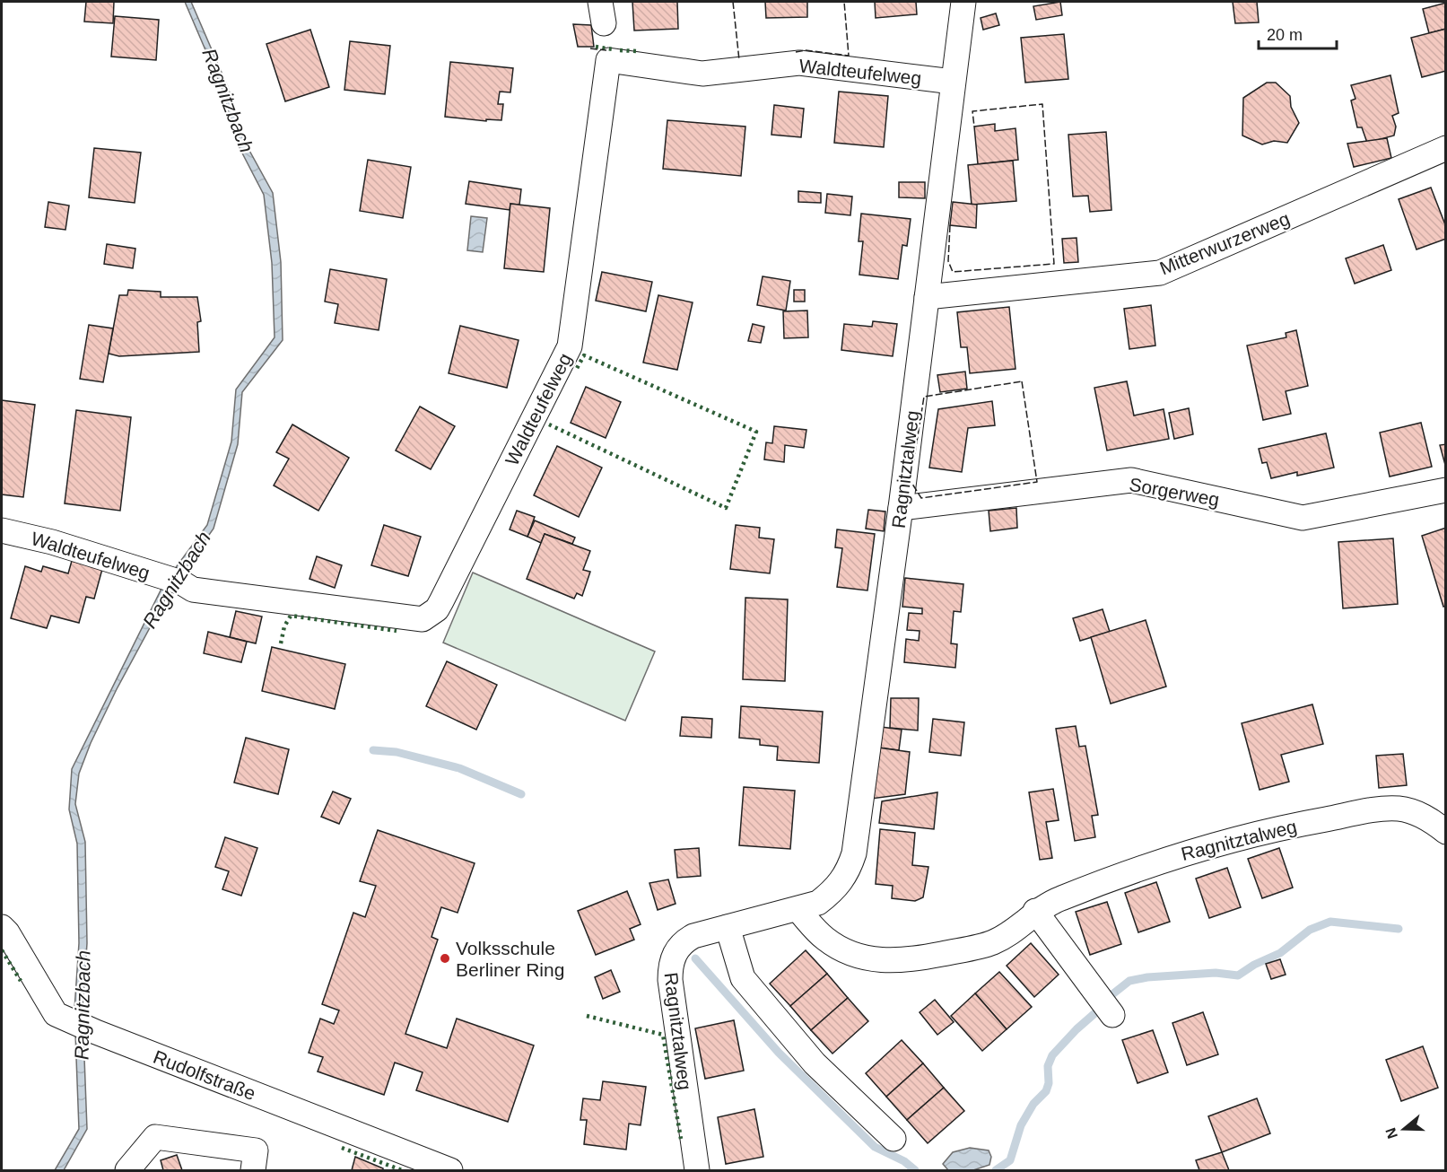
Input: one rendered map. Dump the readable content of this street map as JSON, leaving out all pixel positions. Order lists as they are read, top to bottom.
{
  "streets": {
    "street": [
      "Waldteufelweg",
      "Mitterwurzerweg",
      "Ragnitztalweg",
      "Sorgerweg",
      "Rudolfstraße"
    ]
  },
  "crossings": [
    ["Waldteufelweg", "Ragnitztalweg"],
    ["Mitterwurzerweg", "Ragnitztalweg"],
    ["Ragnitztalweg", "Sorgerweg"]
  ],
  "water": ["Ragnitzbach"],
  "places": ["Volksschule Berliner Ring"],
  "scale_bar": "20 m",
  "north": "left"
}
